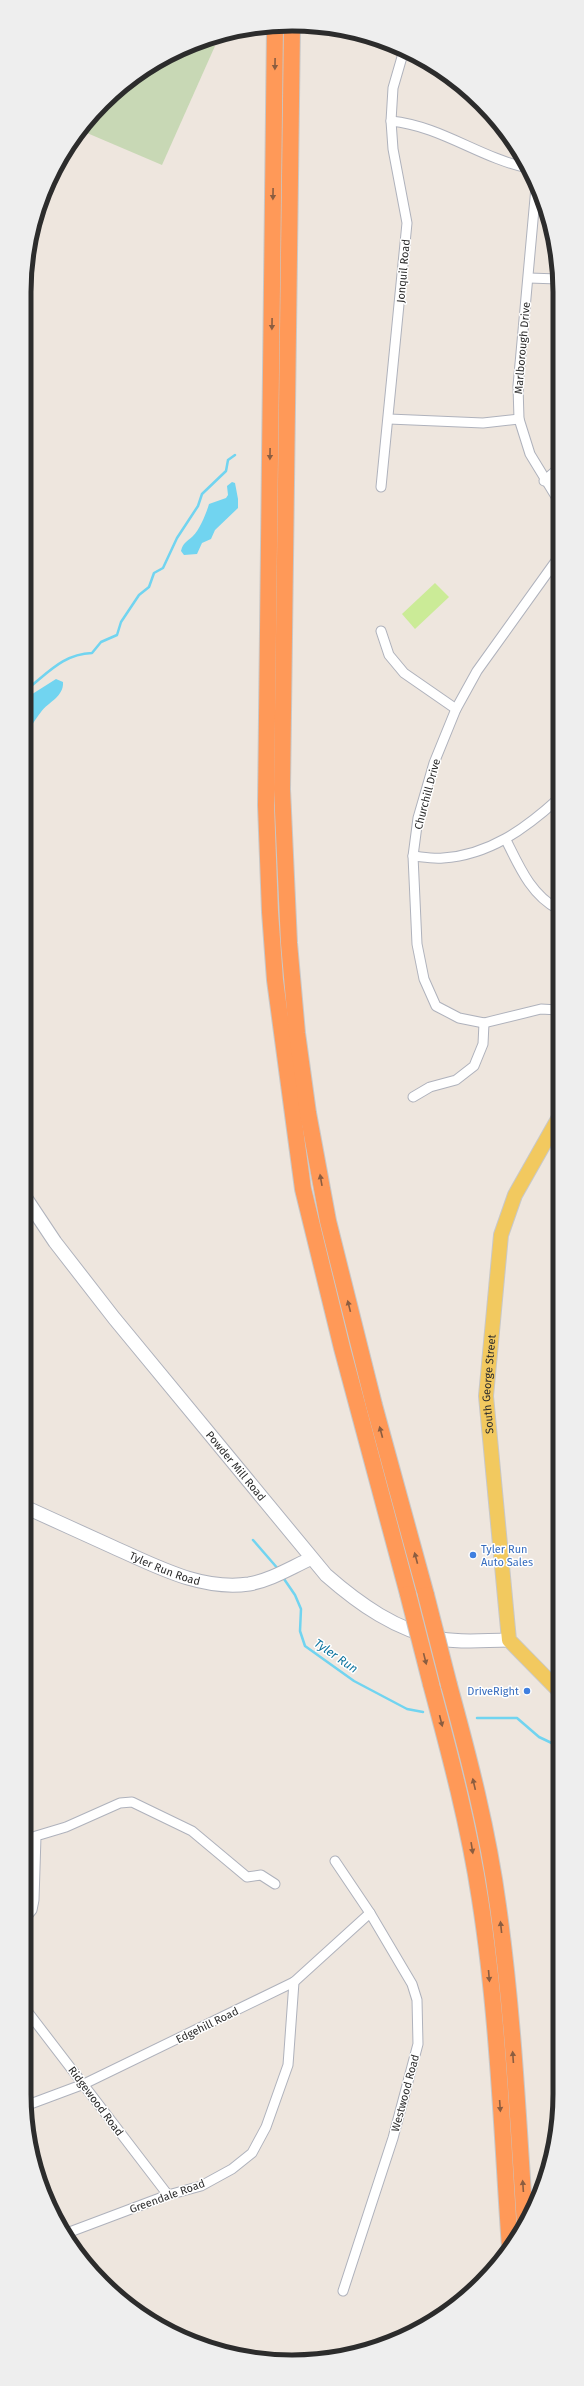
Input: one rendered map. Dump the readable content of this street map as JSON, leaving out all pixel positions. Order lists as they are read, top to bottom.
{
  "streets": {
    "main road": ["South George Street"],
    "street": [
      "Jonquil Road",
      "Marlborough Drive",
      "Churchill Drive",
      "Powder Mill Road",
      "Tyler Run Road",
      "Edgehill Road",
      "Westwood Road",
      "Ridgewood Road",
      "Greendale Road"
    ]
  },
  "crossings": [
    ["South George Street", "Powder Mill Road"],
    ["Powder Mill Road", "Tyler Run Road"],
    ["Edgehill Road", "Westwood Road"],
    ["Edgehill Road", "Ridgewood Road"],
    ["Edgehill Road", "Greendale Road"],
    ["Ridgewood Road", "Greendale Road"]
  ],
  "water": ["Tyler Run"],
  "places": ["Tyler Run Auto Sales", "DriveRight"]
}
